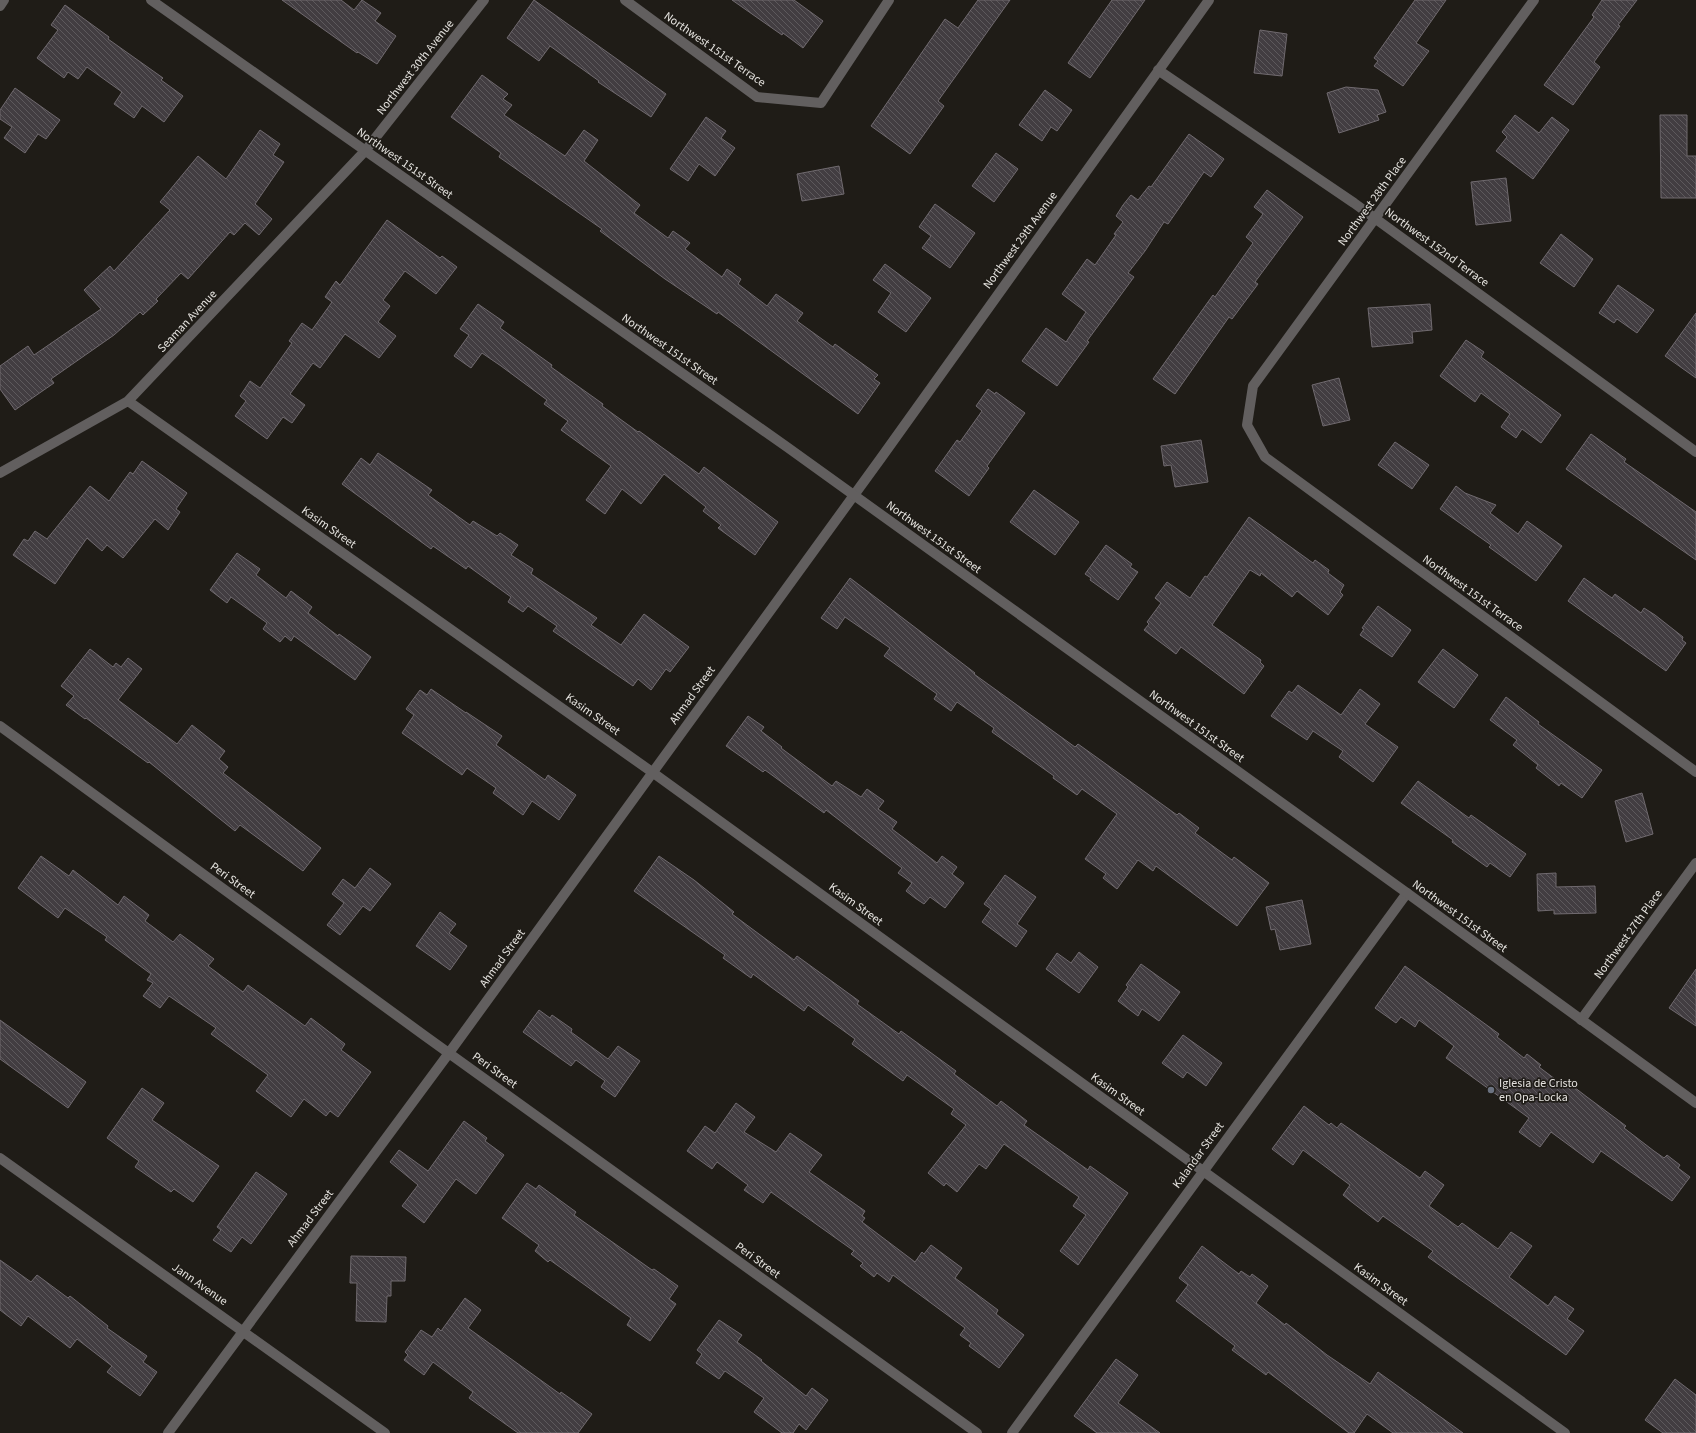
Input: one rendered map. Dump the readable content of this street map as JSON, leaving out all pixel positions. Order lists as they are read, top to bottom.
{
  "streets": {
    "street": [
      "Northwest 151st Terrace",
      "Northwest 30th Avenue",
      "Northwest 151st Street",
      "Northwest 28th Place",
      "Northwest 29th Avenue",
      "Northwest 152nd Terrace",
      "Seaman Avenue",
      "Kasim Street",
      "Ahmad Street",
      "Peri Street",
      "Northwest 27th Place",
      "Kalandar Street",
      "Jann Avenue"
    ]
  },
  "crossings": [
    ["Northwest 151st Terrace", "Northwest 28th Place"],
    ["Northwest 30th Avenue", "Northwest 151st Street"],
    ["Northwest 30th Avenue", "Seaman Avenue"],
    ["Northwest 151st Street", "Northwest 29th Avenue"],
    ["Northwest 151st Street", "Seaman Avenue"],
    ["Northwest 151st Street", "Ahmad Street"],
    ["Northwest 151st Street", "Northwest 27th Place"],
    ["Northwest 151st Street", "Kalandar Street"],
    ["Northwest 28th Place", "Northwest 152nd Terrace"],
    ["Northwest 29th Avenue", "Northwest 152nd Terrace"],
    ["Northwest 29th Avenue", "Ahmad Street"],
    ["Seaman Avenue", "Kasim Street"],
    ["Kasim Street", "Ahmad Street"],
    ["Kasim Street", "Kalandar Street"],
    ["Ahmad Street", "Peri Street"],
    ["Ahmad Street", "Jann Avenue"]
  ],
  "places": ["Iglesia de Cristo en Opa-Locka"]
}
